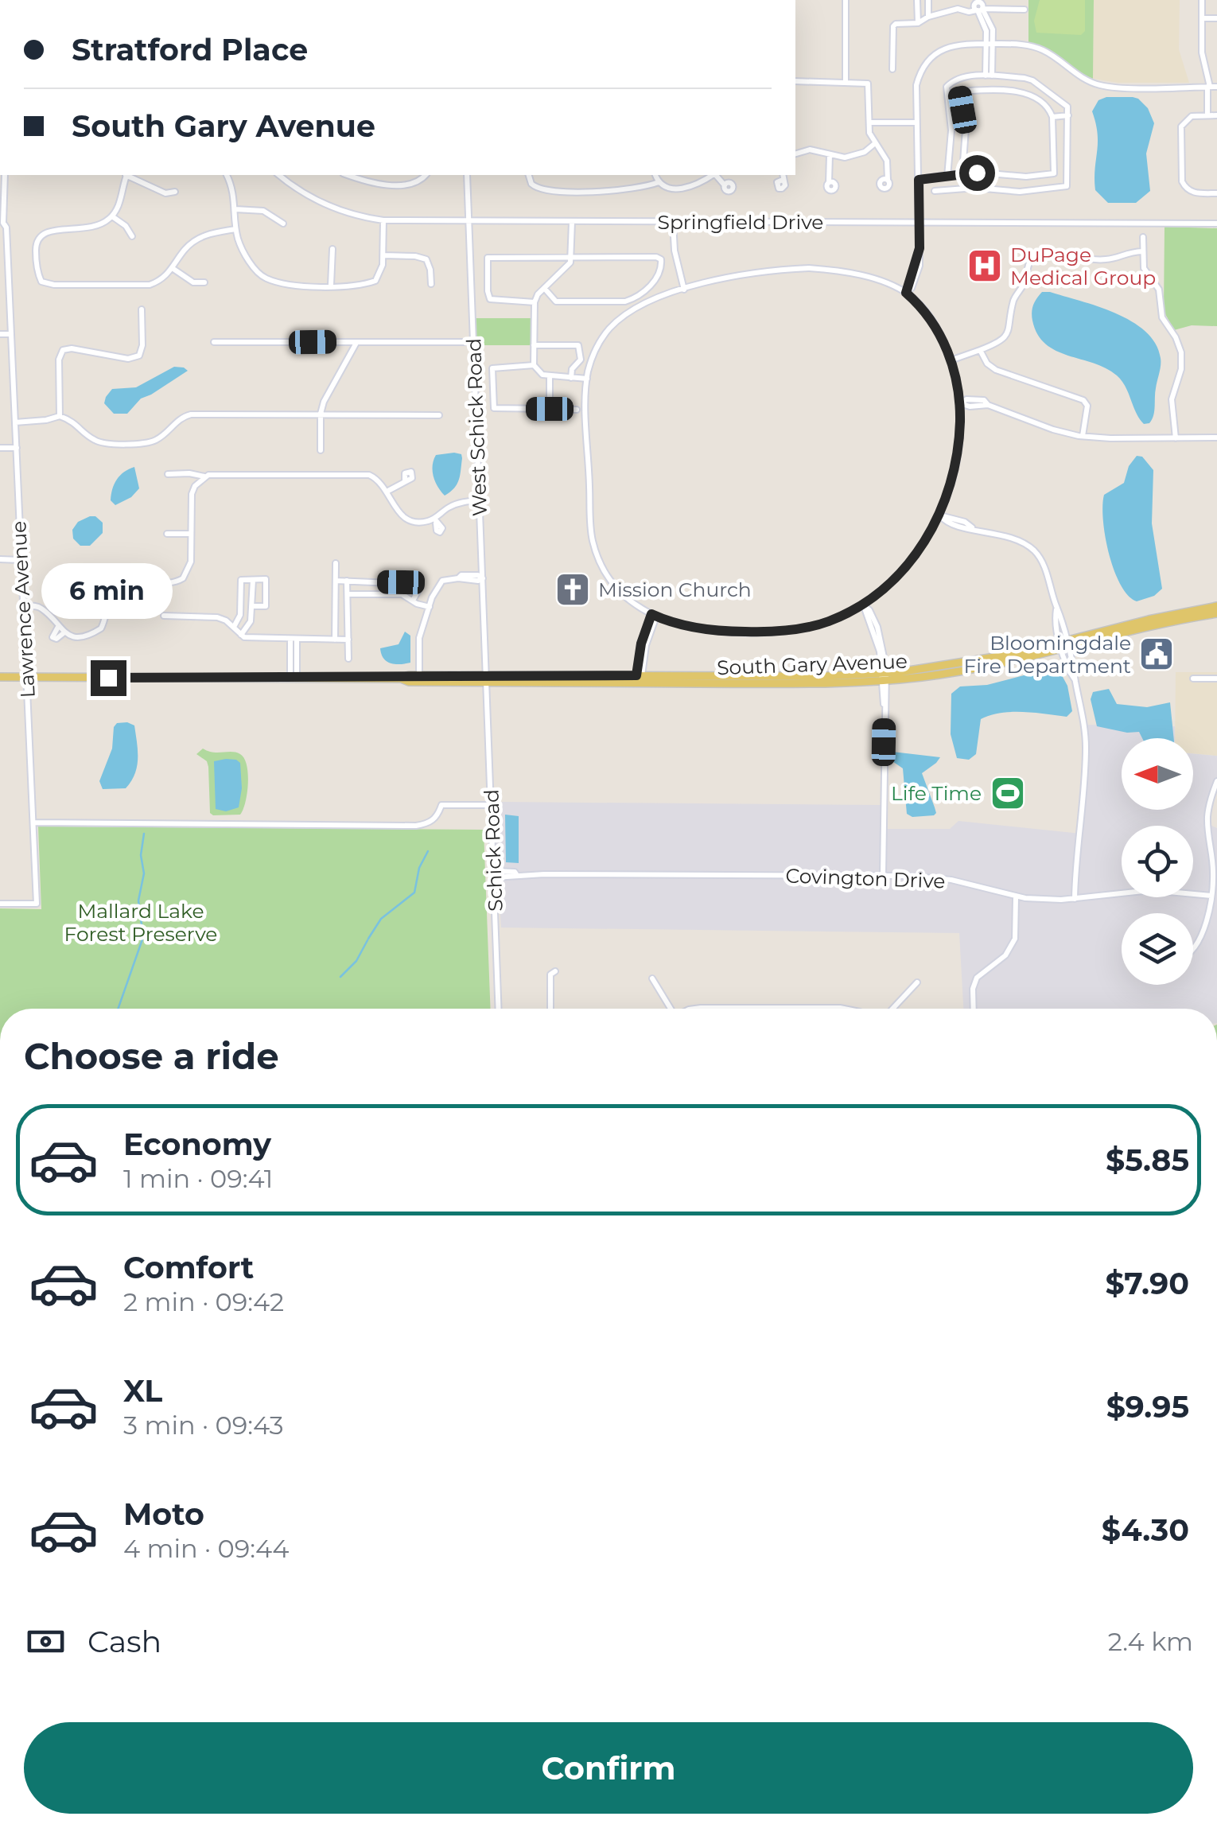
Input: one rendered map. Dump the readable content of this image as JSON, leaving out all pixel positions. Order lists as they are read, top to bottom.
{
  "streets": {
    "main road": ["South Gary Avenue"],
    "street": [
      "Springfield Drive",
      "West Schick Road",
      "Lawrence Avenue",
      "Schick Road",
      "Covington Drive"
    ]
  },
  "crossings": [
    ["Springfield Drive", "West Schick Road"],
    ["West Schick Road", "South Gary Avenue"],
    ["West Schick Road", "Schick Road"],
    ["Lawrence Avenue", "South Gary Avenue"],
    ["South Gary Avenue", "Schick Road"],
    ["Schick Road", "Covington Drive"]
  ],
  "parks": ["Mallard Lake Forest Preserve"],
  "places": {
    "hospital": ["DuPage Medical Group"],
    "church": ["Mission Church"],
    "public building": ["Bloomingdale Fire Department"],
    "sports": ["Life Time"]
  },
  "north": "left",
  "page": {
    "banner": ["Stratford Place", "South Gary Avenue"],
    "bubble": "6 min",
    "heading": "Choose a ride",
    "list": [
      {
        "name": "Economy",
        "note": "1 min · 09:41",
        "value": "$5.85"
      },
      {
        "name": "Comfort",
        "note": "2 min · 09:42",
        "value": "$7.90"
      },
      {
        "name": "XL",
        "note": "3 min · 09:43",
        "value": "$9.95"
      },
      {
        "name": "Moto",
        "note": "4 min · 09:44",
        "value": "$4.30"
      }
    ],
    "pay": ["Cash", "2.4 km"],
    "buttons": "Confirm"
  }
}
